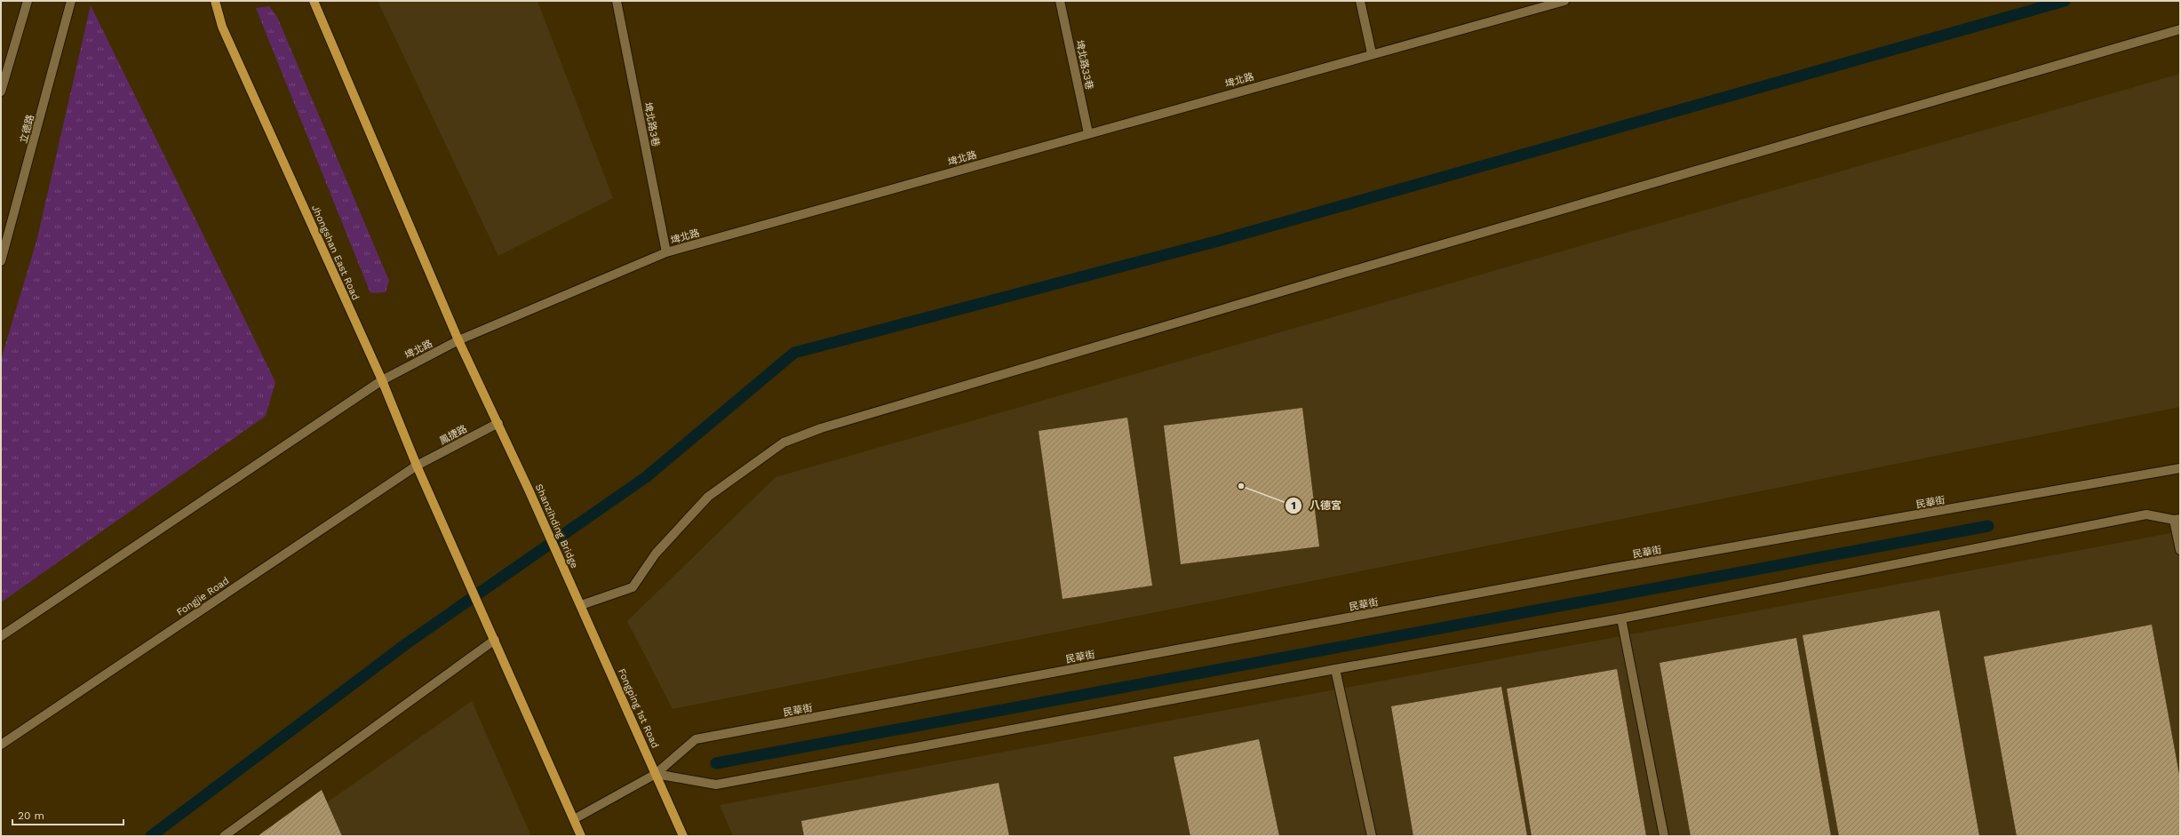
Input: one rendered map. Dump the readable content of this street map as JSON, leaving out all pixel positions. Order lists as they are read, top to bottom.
{
  "streets": {
    "main road": ["Jhongshan East Road", "Shanzihding Bridge", "Fongping 1st Road"],
    "street": [
      "埤北路33巷",
      "埤北路",
      "埤北路3巷",
      "立德路",
      "鳳捷路",
      "民華街",
      "Fongjie Road"
    ]
  },
  "crossings": [
    ["埤北路33巷", "埤北路"],
    ["埤北路", "埤北路3巷"],
    ["埤北路", "Jhongshan East Road"],
    ["Jhongshan East Road", "鳳捷路"],
    ["Jhongshan East Road", "Fongjie Road"],
    ["鳳捷路", "Shanzihding Bridge"],
    ["鳳捷路", "Fongjie Road"],
    ["民華街", "Fongping 1st Road"],
    ["Shanzihding Bridge", "Fongping 1st Road"]
  ],
  "places": ["八德宮"],
  "scale_bar": "20 m"
}
